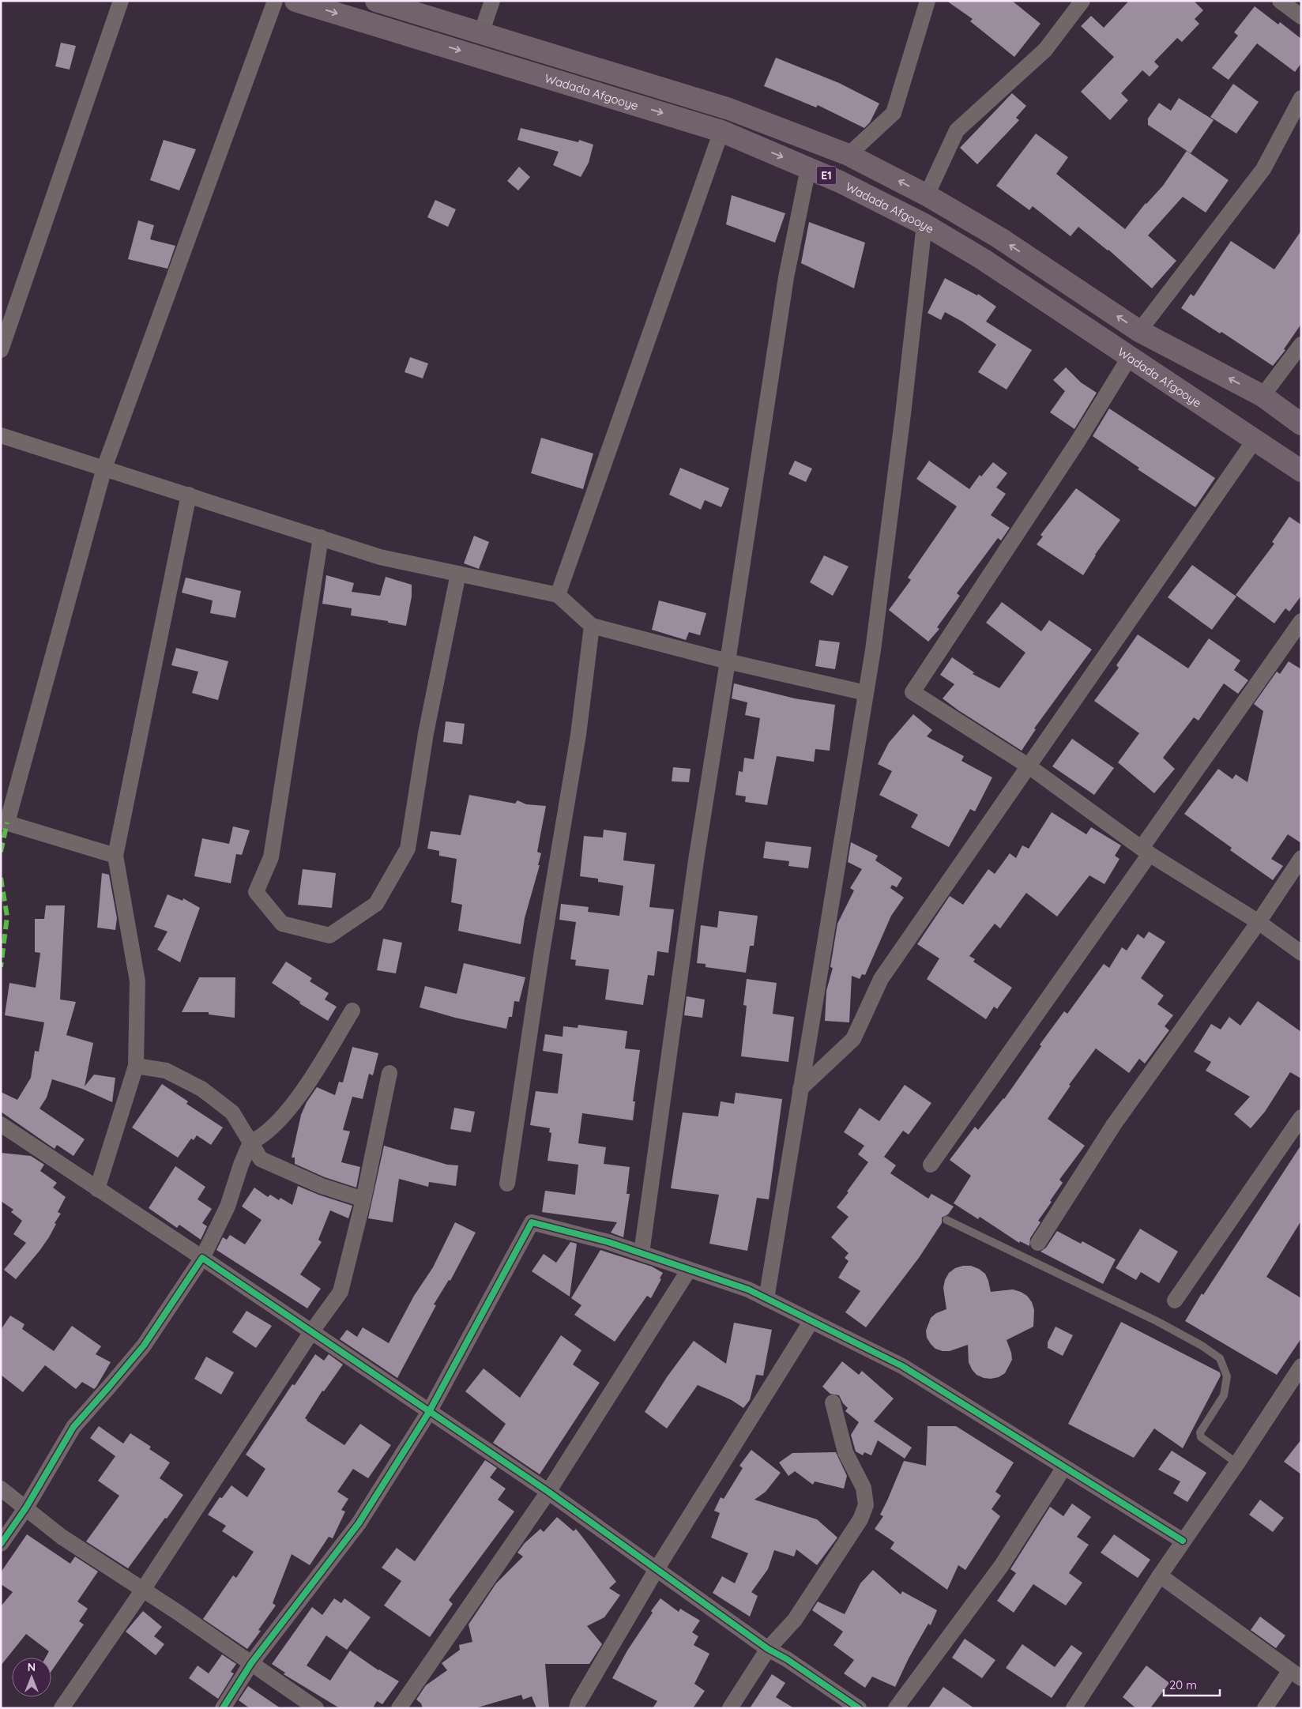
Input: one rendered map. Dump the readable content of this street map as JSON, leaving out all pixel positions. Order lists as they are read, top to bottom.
{
  "streets": {
    "highway": ["Wadada Afgooye", "E1"]
  },
  "scale_bar": "20 m",
  "north": "top"
}
